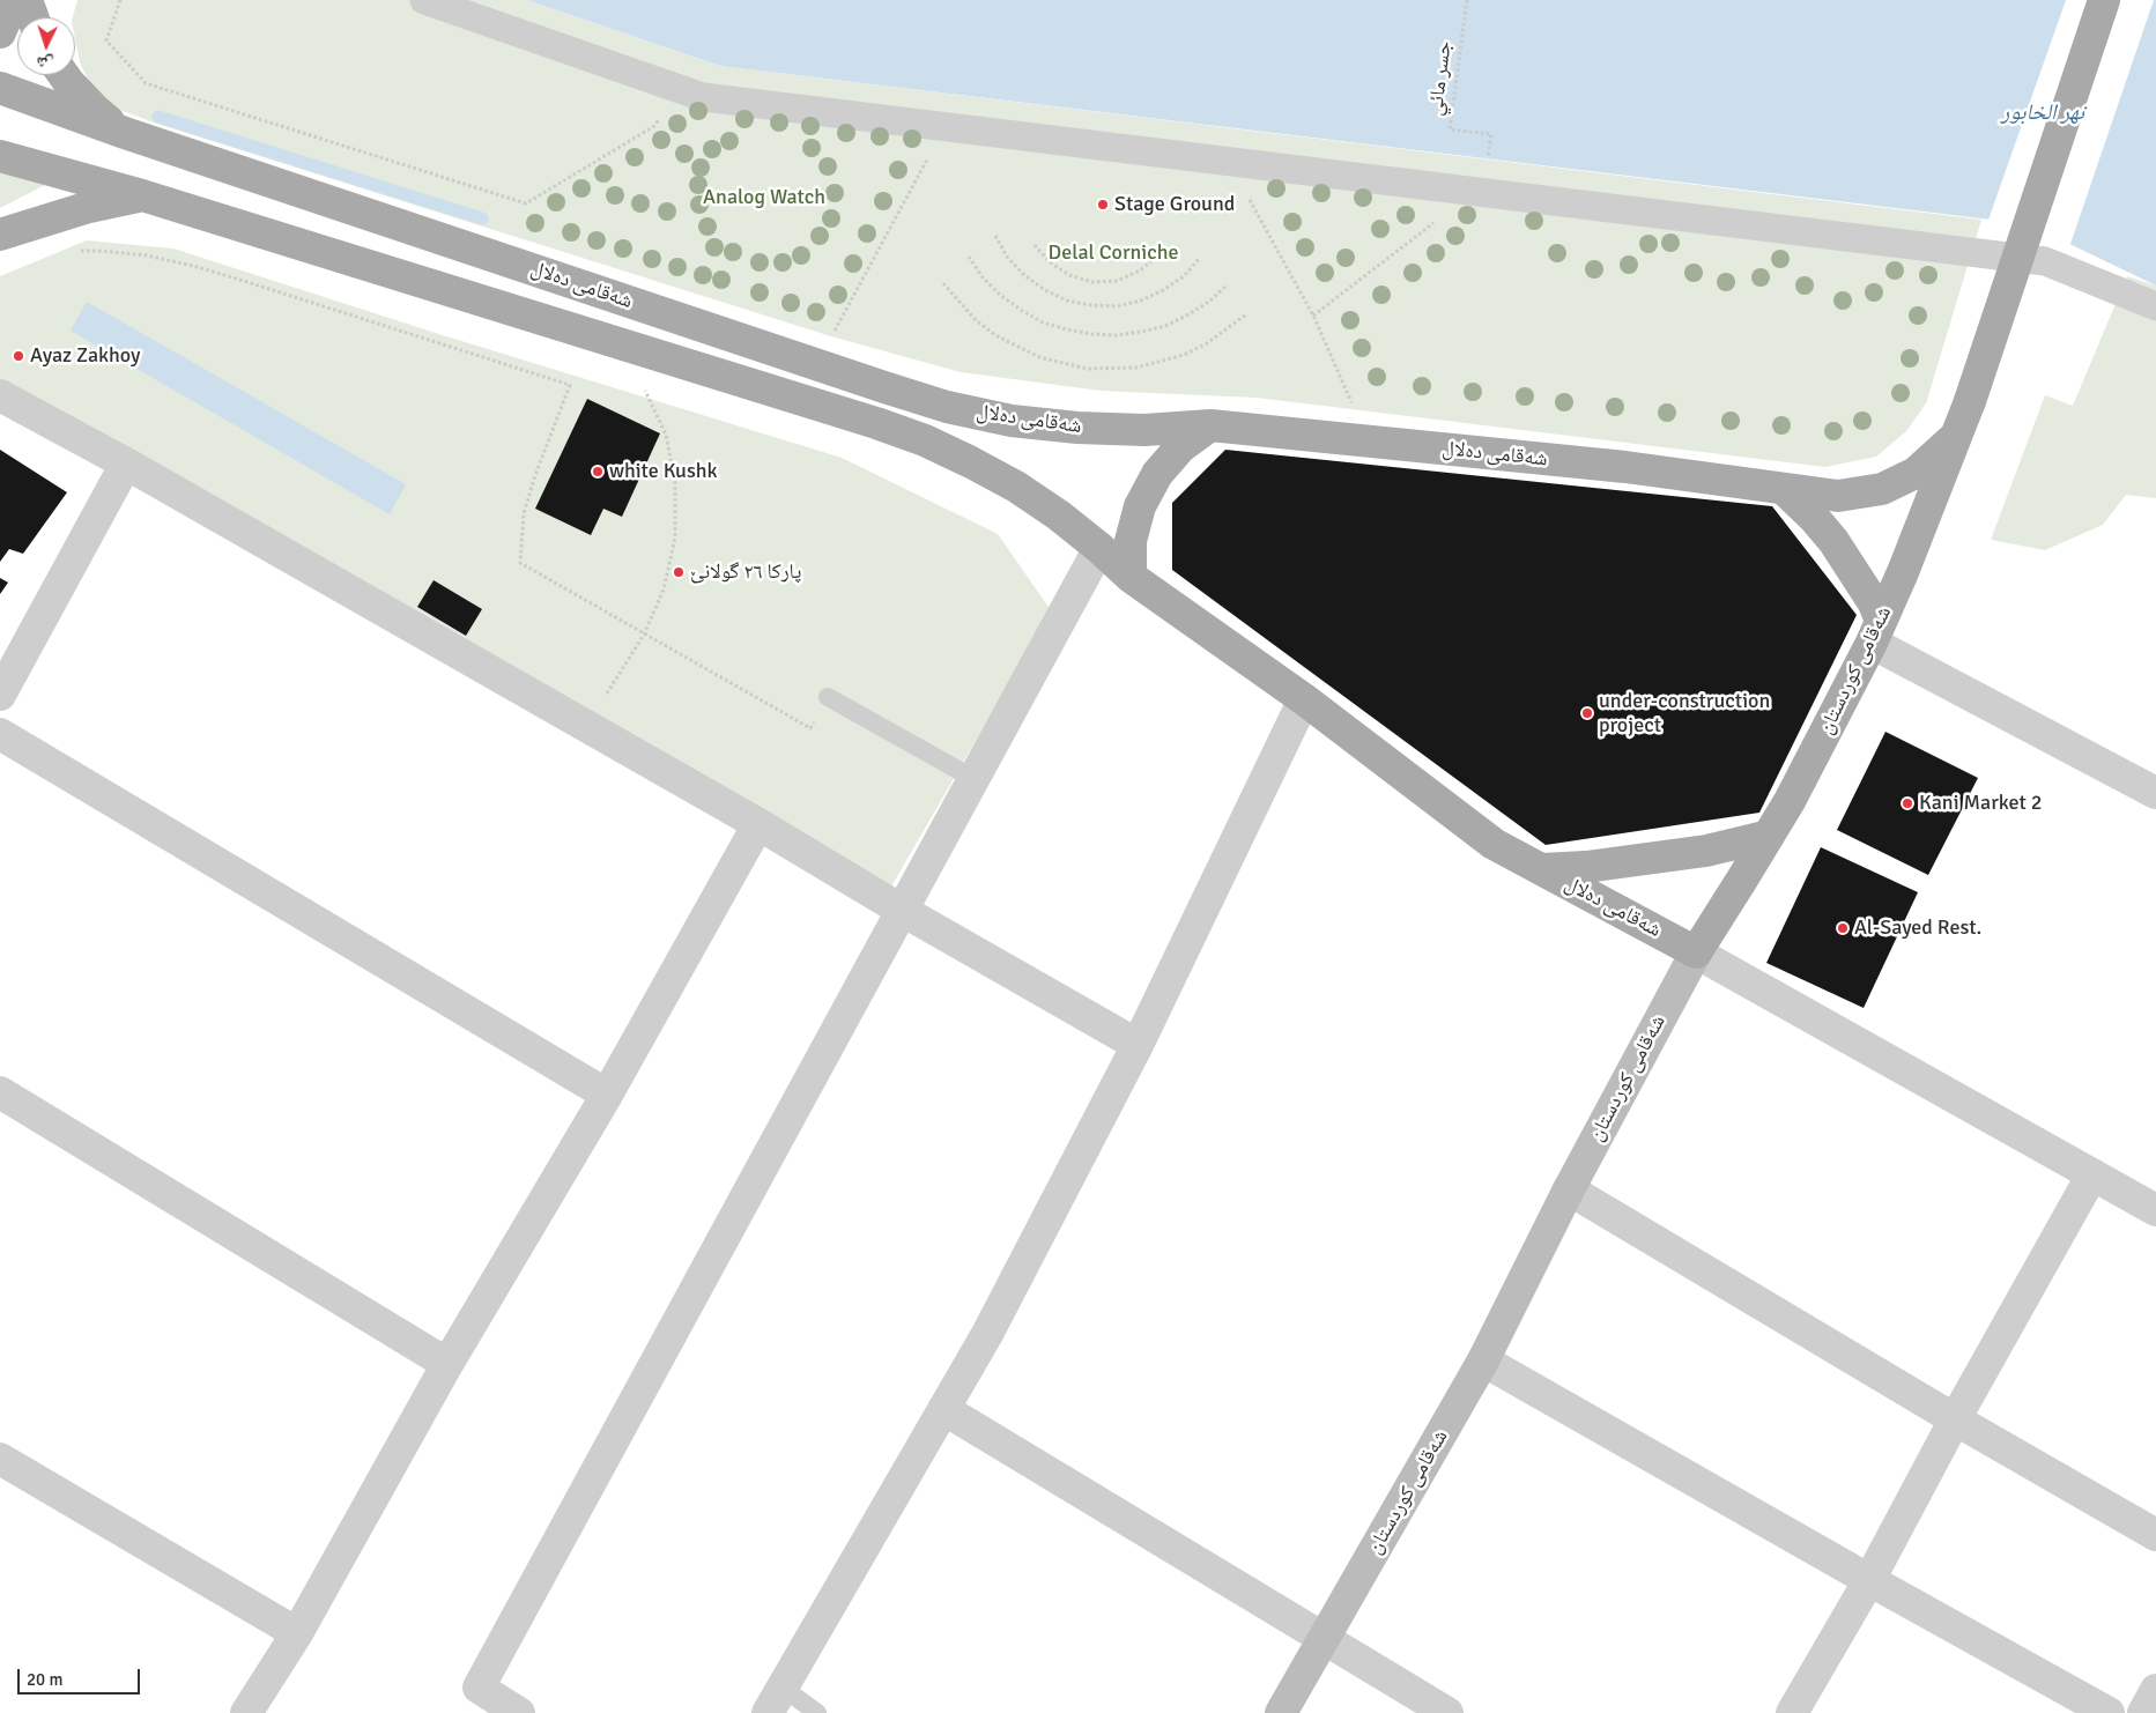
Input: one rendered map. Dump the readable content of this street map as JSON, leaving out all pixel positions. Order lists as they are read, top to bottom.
{
  "streets": {
    "main road": ["شەقامی دەلال", "شەقامی کوردستان"],
    "path": ["جسر مائي"]
  },
  "crossings": [
    ["شەقامی دەلال", "شەقامی کوردستان"]
  ],
  "water": ["نهر الخابور"],
  "parks": ["Analog Watch", "Delal Corniche"],
  "places": [
    "Stage Ground",
    "Ayaz Zakhoy",
    "white Kushk",
    "پارکا ٢٦ گولانێ",
    "under-construction project",
    "Kani Market 2",
    "Al-Sayed Rest."
  ],
  "scale_bar": "20 m",
  "north": "bottom"
}
